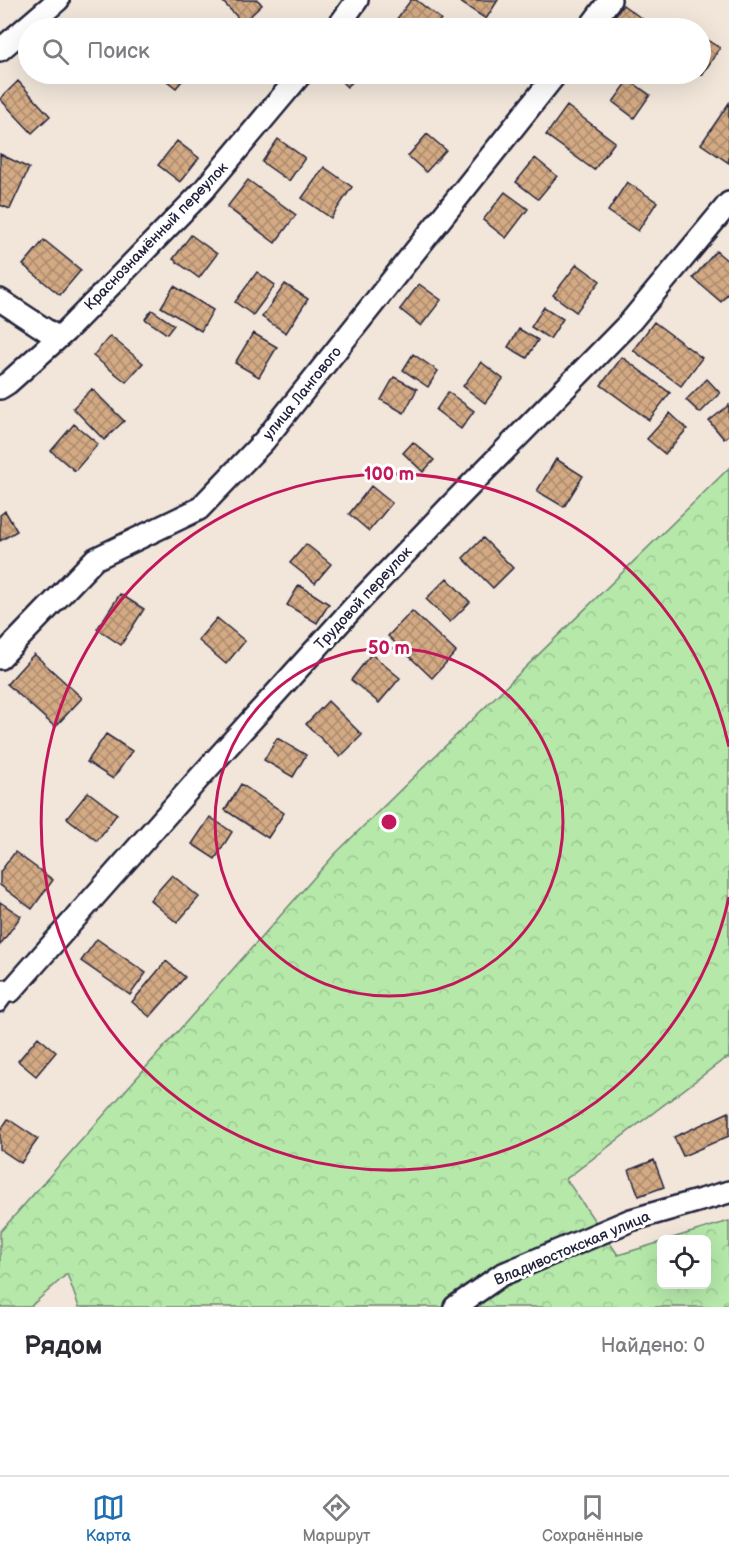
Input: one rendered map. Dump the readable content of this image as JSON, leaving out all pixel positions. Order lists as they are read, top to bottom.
{
  "streets": {
    "street": [
      "Краснознамённый переулок",
      "улица Лангового",
      "Трудовой переулок",
      "Владивостокская улица"
    ]
  },
  "page": {
    "search": "Поиск",
    "heading": ["Рядом", "Найдено: 0"],
    "nav": ["Карта", "Маршрут", "Сохранённые"]
  },
  "rings": ["100 m", "50 m"]
}
